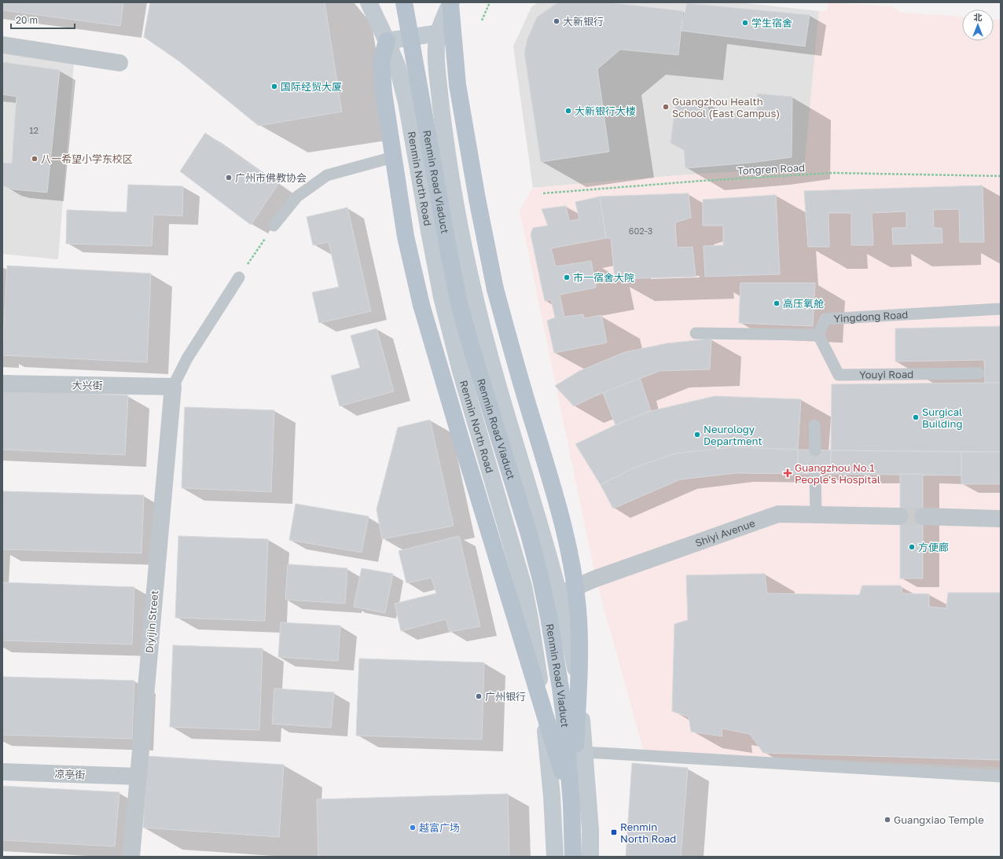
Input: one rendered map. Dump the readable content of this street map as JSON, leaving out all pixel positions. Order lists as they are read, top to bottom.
{
  "streets": {
    "main road": ["Renmin North Road", "Renmin Road Viaduct"],
    "street": [
      "大兴街",
      "Shiyi Avenue",
      "Diyijin Street",
      "凉亭街"
    ],
    "lane": ["Yingdong Road", "Youyi Road"],
    "path": ["Tongren Road"]
  },
  "crossings": [
    ["Yingdong Road", "Youyi Road"],
    ["大兴街", "Diyijin Street"],
    ["Diyijin Street", "凉亭街"]
  ],
  "places": {
    "other": [
      "大新银行",
      "学生宿舍",
      "国际经贸大厦",
      "Guangzhou Health School (East Campus)",
      "大新银行大楼",
      "八一希望小学东校区",
      "广州市佛教协会",
      "市一宿舍大院",
      "高压氧舱",
      "Surgical Building",
      "Neurology Department",
      "方便廊",
      "广州银行",
      "Guangxiao Temple",
      "越富广场"
    ],
    "health": ["Guangzhou No.1 People's Hospital"],
    "transit": ["Renmin North Road"]
  },
  "house_numbers": ["12", "602-3"],
  "scale_bar": "20 m",
  "north": "top"
}
